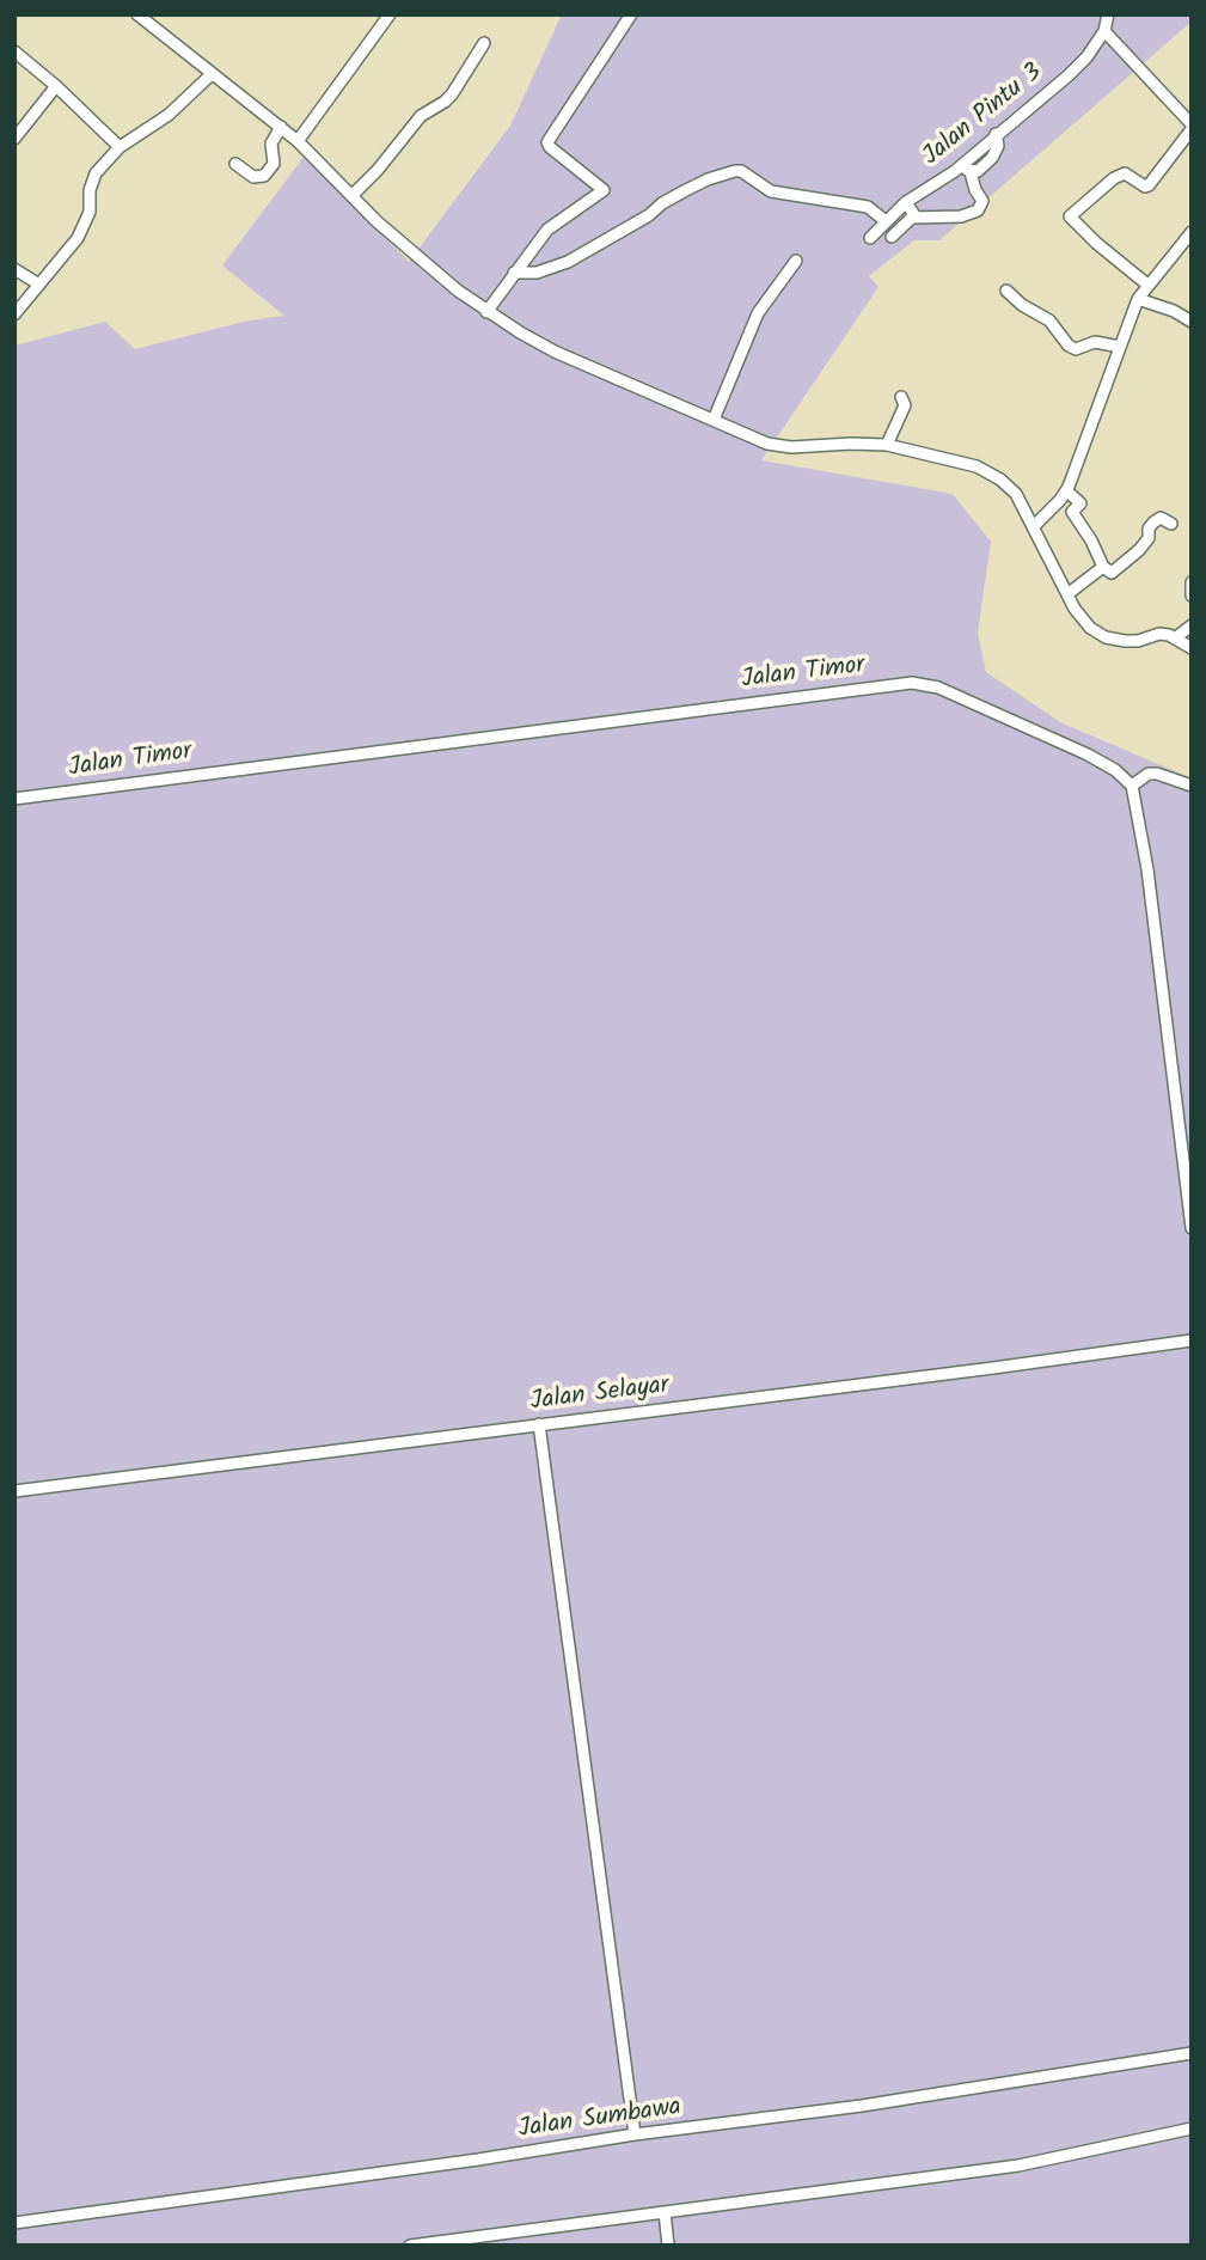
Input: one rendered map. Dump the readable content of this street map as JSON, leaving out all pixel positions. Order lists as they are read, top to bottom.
{
  "streets": {
    "street": [
      "Jalan Pintu 3",
      "Jalan Timor",
      "Jalan Selayar",
      "Jalan Sumbawa"
    ]
  }
}
